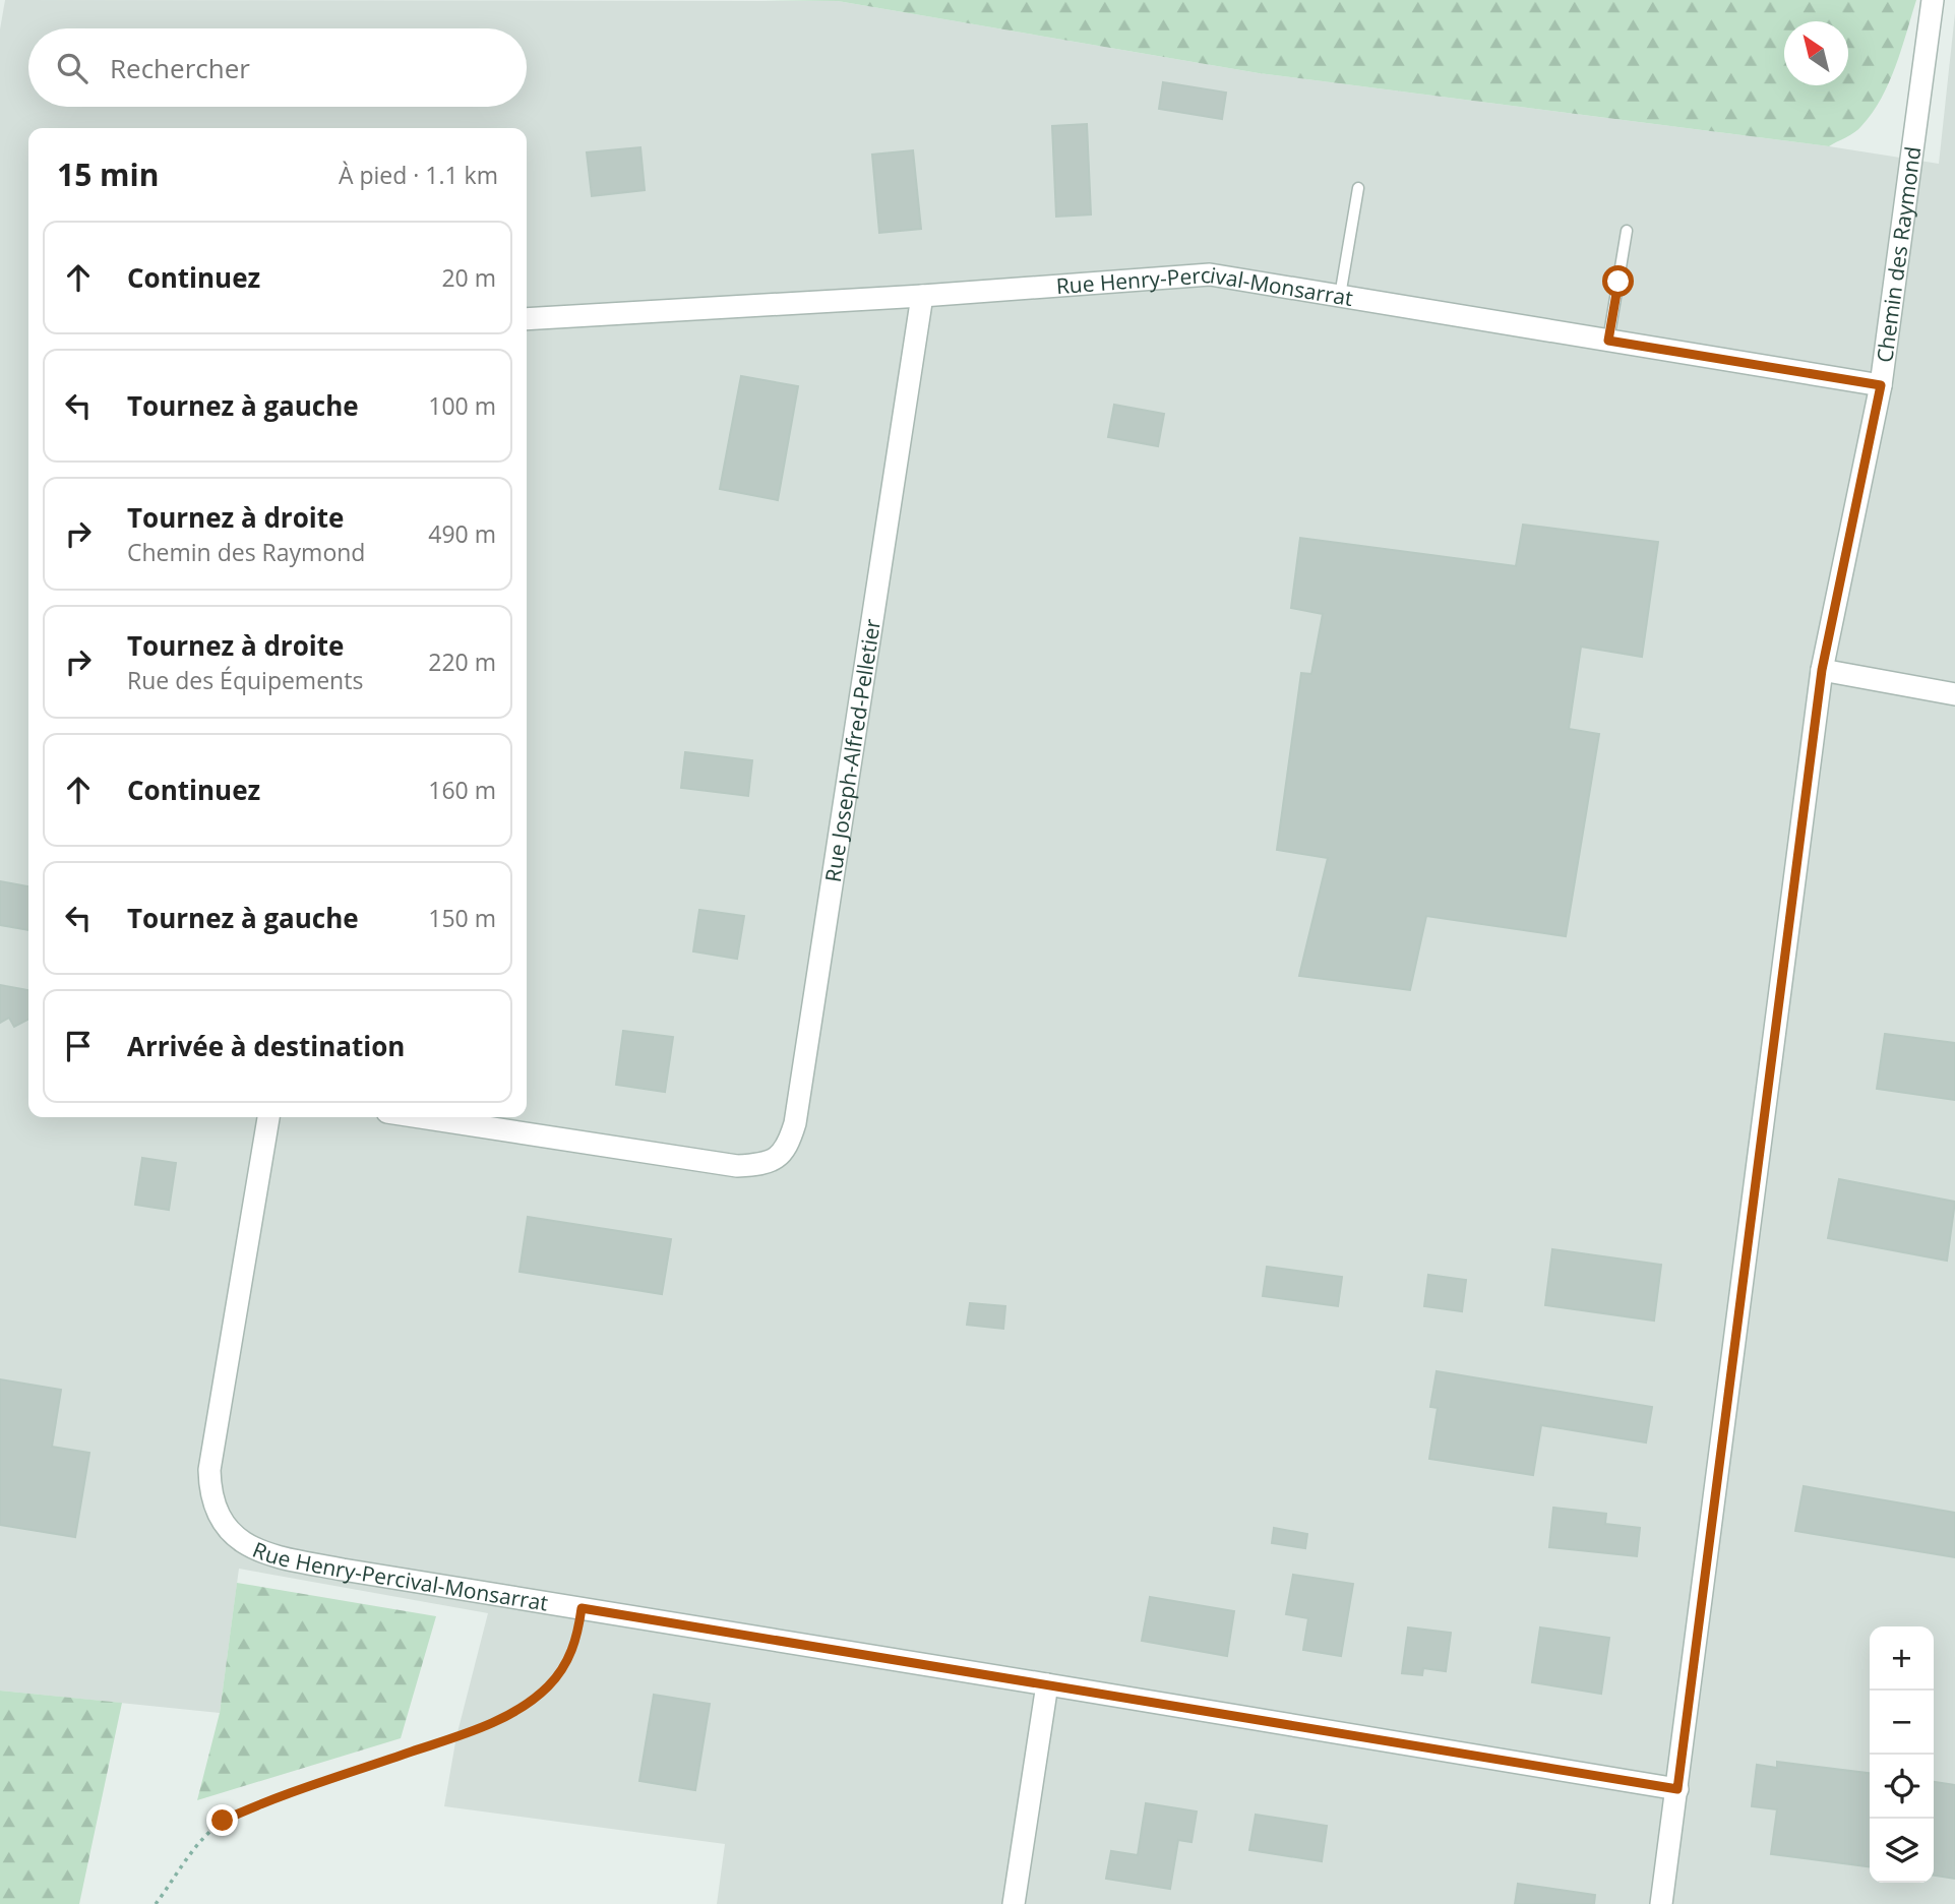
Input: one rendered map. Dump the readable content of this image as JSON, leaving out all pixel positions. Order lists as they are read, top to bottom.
{
  "streets": {
    "street": ["Chemin des Raymond", "Rue Henry-Percival-Monsarrat", "Rue Joseph-Alfred-Pelletier"]
  },
  "crossings": [
    ["Chemin des Raymond", "Rue Henry-Percival-Monsarrat"],
    ["Rue Henry-Percival-Monsarrat", "Rue Joseph-Alfred-Pelletier"]
  ],
  "north": "top left",
  "page": {
    "search": "Rechercher",
    "heading": ["15 min", "À pied · 1.1 km"],
    "list": [
      ["Continuez", "20 m"],
      ["Tournez à gauche", "100 m"],
      ["Tournez à droite", "Chemin des Raymond", "490 m"],
      ["Tournez à droite", "Rue des Équipements", "220 m"],
      ["Continuez", "160 m"],
      ["Tournez à gauche", "150 m"],
      "Arrivée à destination"
    ],
    "map_buttons": ["+", "−"]
  }
}
